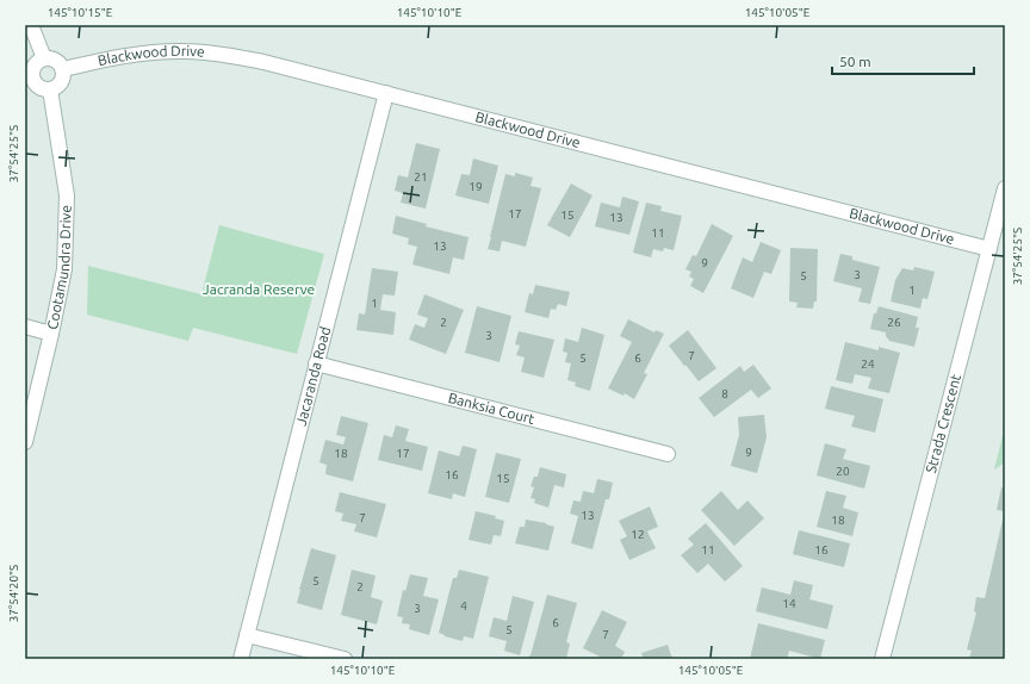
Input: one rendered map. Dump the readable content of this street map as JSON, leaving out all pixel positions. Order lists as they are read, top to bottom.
{
  "streets": {
    "street": [
      "Blackwood Drive",
      "Cootamundra Drive",
      "Jacaranda Road",
      "Banksia Court",
      "Strada Crescent"
    ]
  },
  "crossings": [
    ["Blackwood Drive", "Cootamundra Drive"],
    ["Blackwood Drive", "Jacaranda Road"],
    ["Blackwood Drive", "Strada Crescent"],
    ["Jacaranda Road", "Banksia Court"]
  ],
  "parks": ["Jacranda Reserve"],
  "house_numbers": [
    "21",
    "19",
    "17",
    "15",
    "13",
    "11",
    "13",
    "9",
    "3",
    "5",
    "1",
    "1",
    "2",
    "26",
    "3",
    "7",
    "5",
    "6",
    "24",
    "8",
    "9",
    "18",
    "17",
    "20",
    "16",
    "15",
    "13",
    "7",
    "18",
    "12",
    "11",
    "16",
    "5",
    "2",
    "14",
    "4",
    "3",
    "6",
    "5",
    "7"
  ],
  "scale_bar": "50 m",
  "coordinates": [
    "145°10'15\"E",
    "145°10'10\"E",
    "145°10'05\"E",
    "37°54'25\"S",
    "37°54'20\"S"
  ]
}
